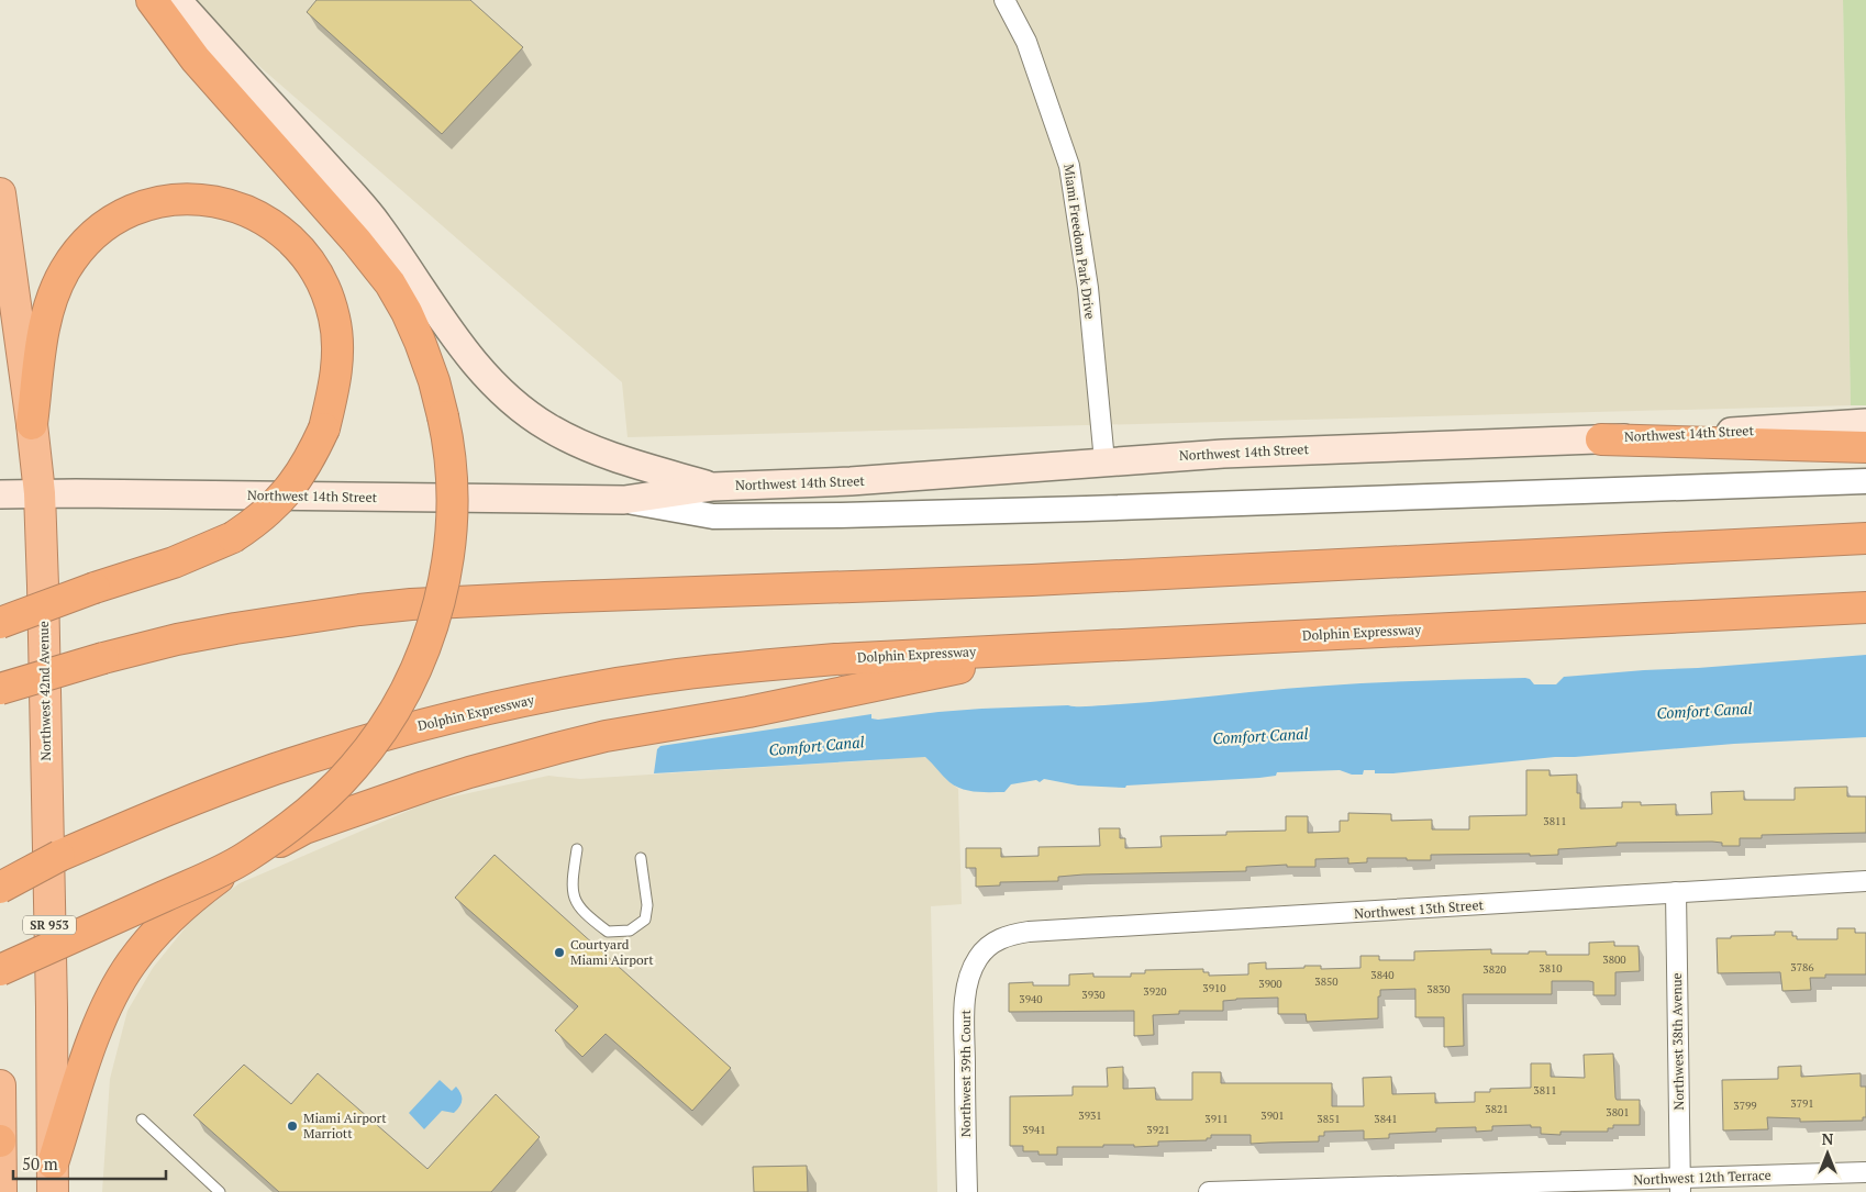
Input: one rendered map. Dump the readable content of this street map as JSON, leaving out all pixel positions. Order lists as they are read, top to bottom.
{
  "streets": {
    "highway": ["Dolphin Expressway", "Northwest 42nd Avenue", "SR 953"],
    "main road": ["Northwest 14th Street"],
    "street": [
      "Miami Freedom Park Drive",
      "Northwest 13th Street",
      "Northwest 38th Avenue",
      "Northwest 39th Court",
      "Northwest 12th Terrace"
    ]
  },
  "crossings": [
    ["Miami Freedom Park Drive", "Northwest 14th Street"],
    ["Northwest 14th Street", "Northwest 42nd Avenue"],
    ["Northwest 13th Street", "Northwest 38th Avenue"],
    ["Northwest 13th Street", "Northwest 39th Court"],
    ["Northwest 38th Avenue", "Northwest 12th Terrace"]
  ],
  "water": ["Comfort Canal"],
  "places": ["Courtyard Miami Airport", "Miami Airport Marriott"],
  "house_numbers": [
    "3811",
    "3800",
    "3786",
    "3810",
    "3820",
    "3840",
    "3850",
    "3900",
    "3910",
    "3830",
    "3920",
    "3930",
    "3940",
    "3811",
    "3791",
    "3799",
    "3821",
    "3801",
    "3931",
    "3901",
    "3911",
    "3851",
    "3841",
    "3941",
    "3921"
  ],
  "scale_bar": "50 m",
  "north": "top"
}
